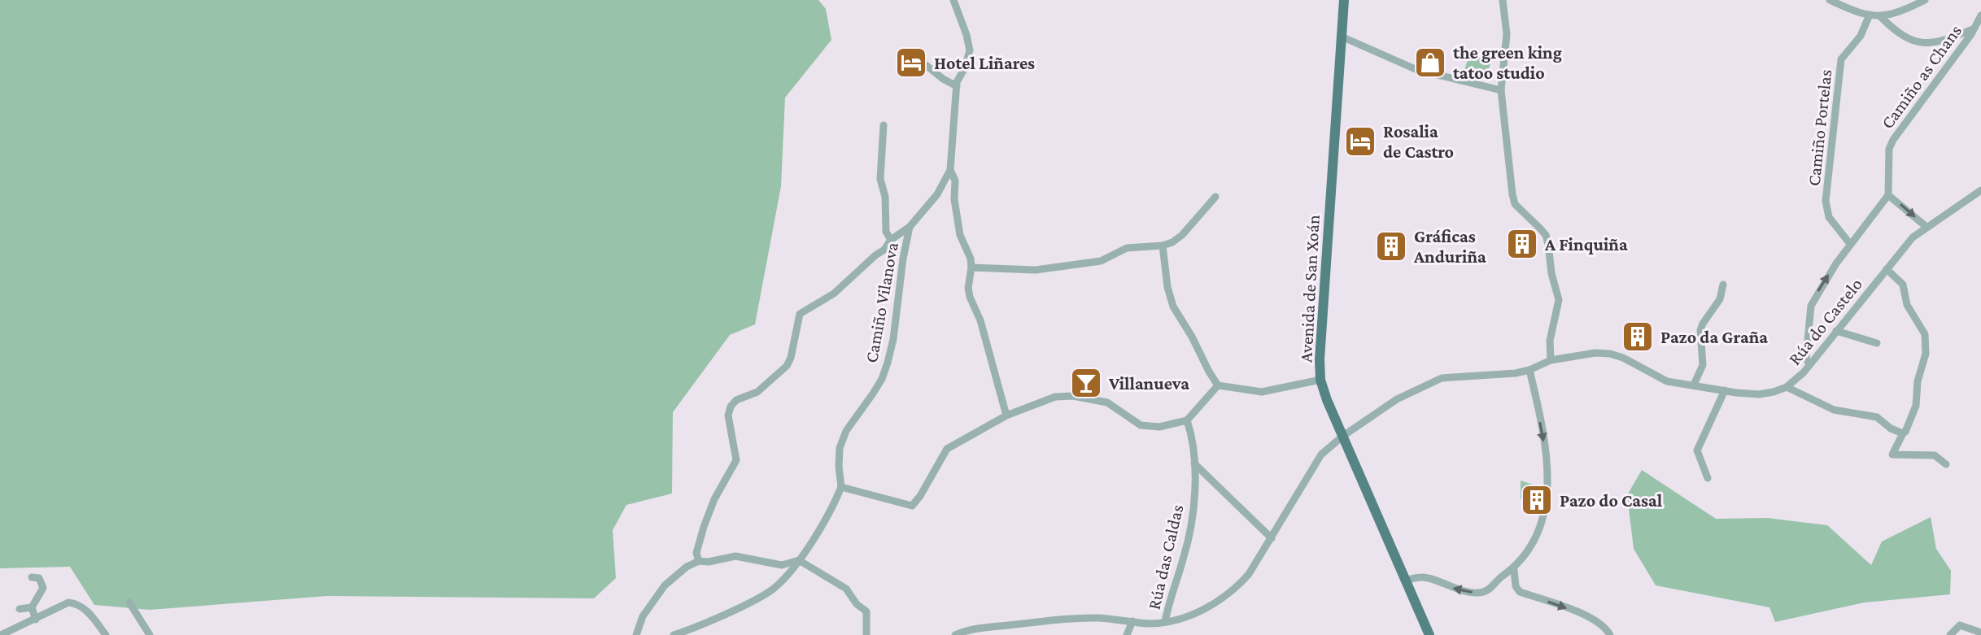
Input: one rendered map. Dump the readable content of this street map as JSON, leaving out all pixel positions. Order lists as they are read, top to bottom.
{
  "streets": {
    "main road": ["Avenida de San Xoán"],
    "street": [
      "Camiño as Chans",
      "Camiño Portelas",
      "Camiño Vilanova",
      "Rúa do Castelo",
      "Rúa das Caldas"
    ]
  },
  "crossings": [
    ["Avenida de San Xoán", "Rúa do Castelo"]
  ],
  "places": {
    "hotel": ["Hotel Liñares", "Rosalia de Castro"],
    "shop": ["the green king tatoo studio"],
    "building": [
      "A Finquiña",
      "Gráficas Anduriña",
      "Pazo da Graña",
      "Pazo do Casal"
    ],
    "bar": ["Villanueva"]
  }
}
